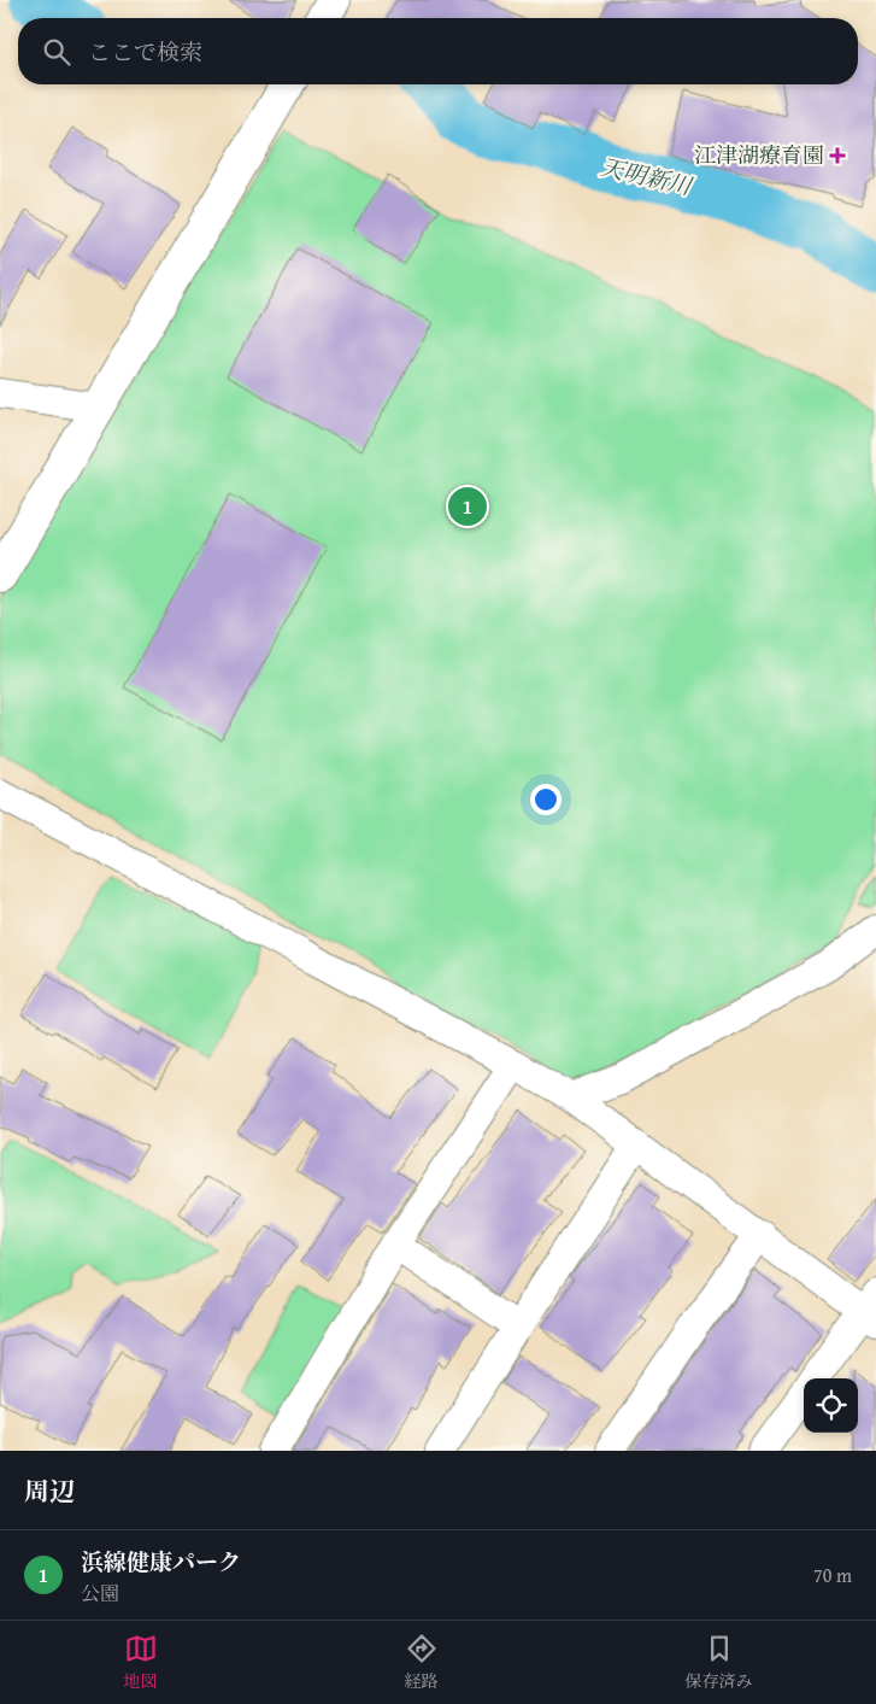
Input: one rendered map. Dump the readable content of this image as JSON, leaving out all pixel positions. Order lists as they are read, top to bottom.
{
  "water": ["天明新川"],
  "places": {
    "health": ["江津湖療育園"]
  },
  "page": {
    "search": "ここで検索",
    "pins": "1",
    "heading": "周辺",
    "list": [
      {
        "mark": "1",
        "name": "浜線健康パーク",
        "note": "公園",
        "value": "70 m"
      }
    ],
    "nav": ["地図", "経路", "保存済み"]
  }
}
